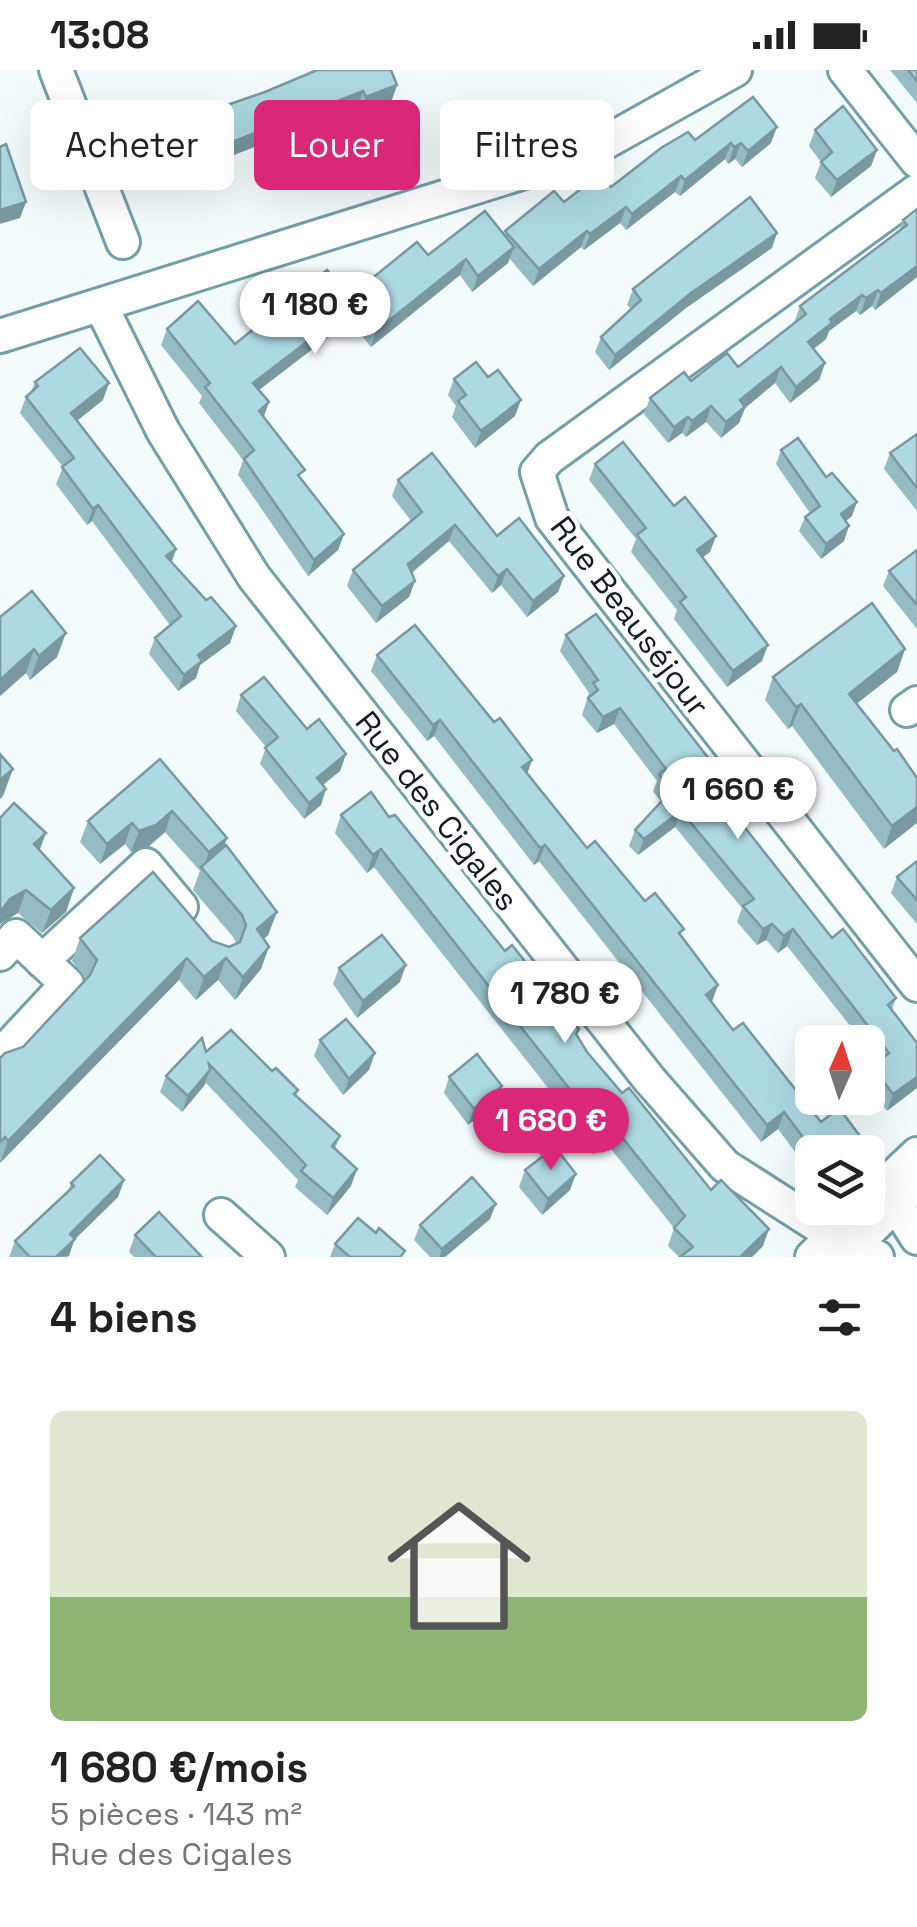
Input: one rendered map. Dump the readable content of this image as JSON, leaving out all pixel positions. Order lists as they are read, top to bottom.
{
  "streets": {
    "street": ["Rue Beauséjour", "Rue des Cigales"]
  },
  "north": "top",
  "page": {
    "status": "13:08",
    "chip": ["Acheter", "Louer", "Filtres"],
    "price": [
      "1 180 €",
      "1 660 €",
      "1 780 €",
      "1 680 €"
    ],
    "heading": "4 biens",
    "list": [
      {
        "name": "1 680 €/mois",
        "note": "5 pièces · 143 m² · Rue des Cigales"
      }
    ]
  }
}
